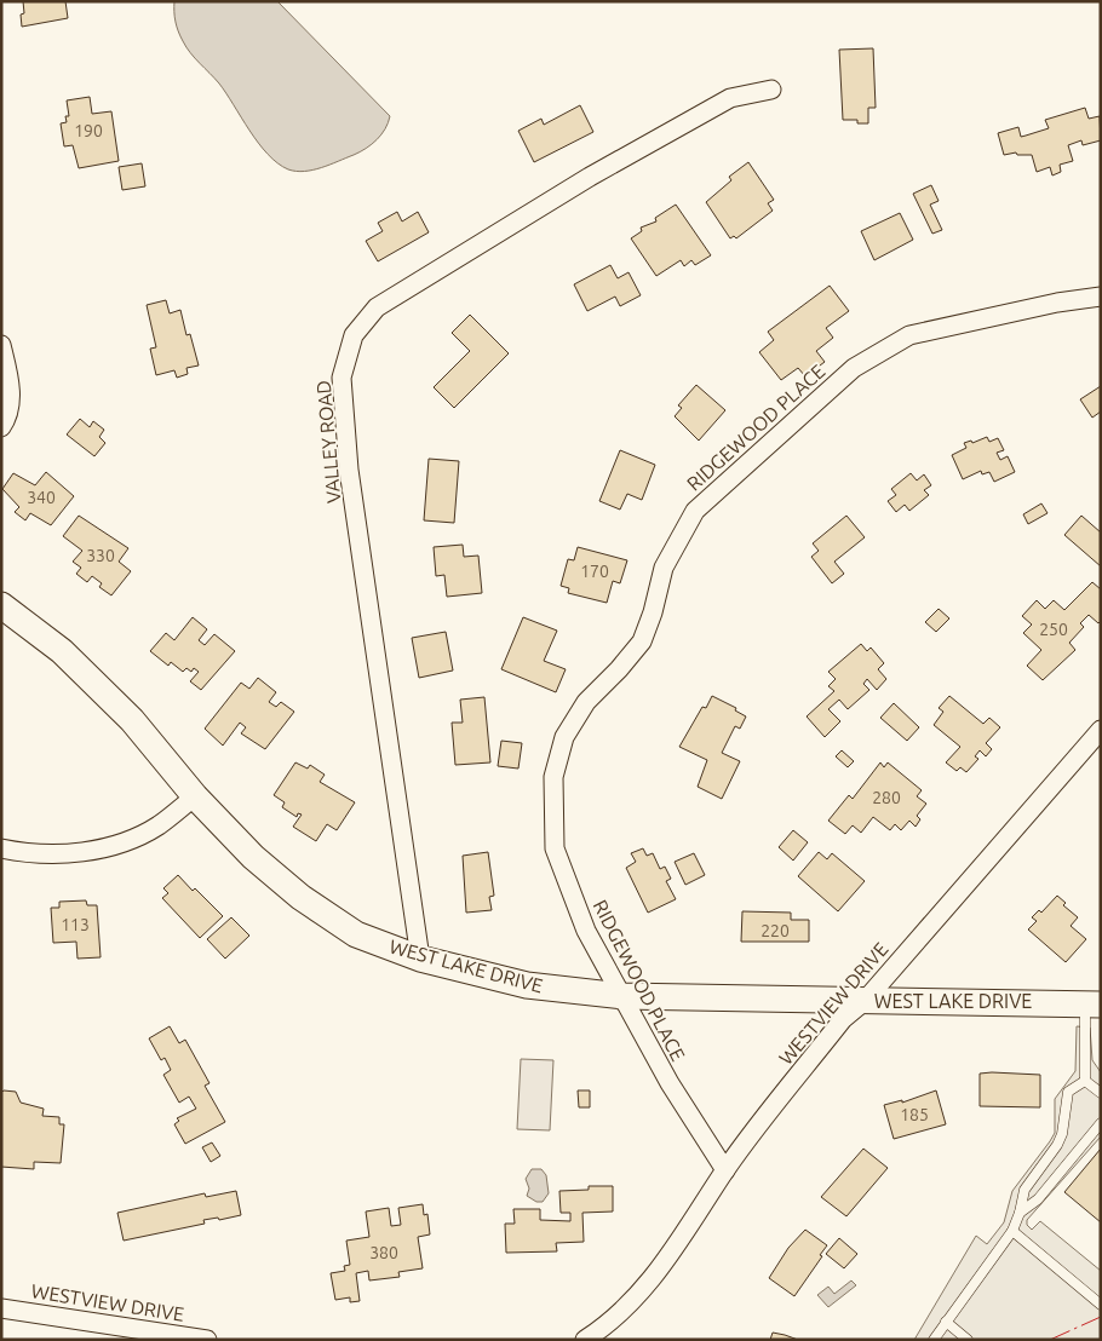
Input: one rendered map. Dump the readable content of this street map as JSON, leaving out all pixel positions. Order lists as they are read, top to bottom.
{
  "streets": {
    "main road": ["WEST LAKE DRIVE"],
    "street": ["RIDGEWOOD PLACE", "VALLEY ROAD", "WESTVIEW DRIVE"]
  },
  "crossings": [
    ["RIDGEWOOD PLACE", "WEST LAKE DRIVE"],
    ["RIDGEWOOD PLACE", "WESTVIEW DRIVE"],
    ["VALLEY ROAD", "WEST LAKE DRIVE"],
    ["WEST LAKE DRIVE", "WESTVIEW DRIVE"]
  ],
  "house_numbers": [
    "190",
    "340",
    "330",
    "170",
    "250",
    "280",
    "113",
    "220",
    "185",
    "380"
  ]
}
